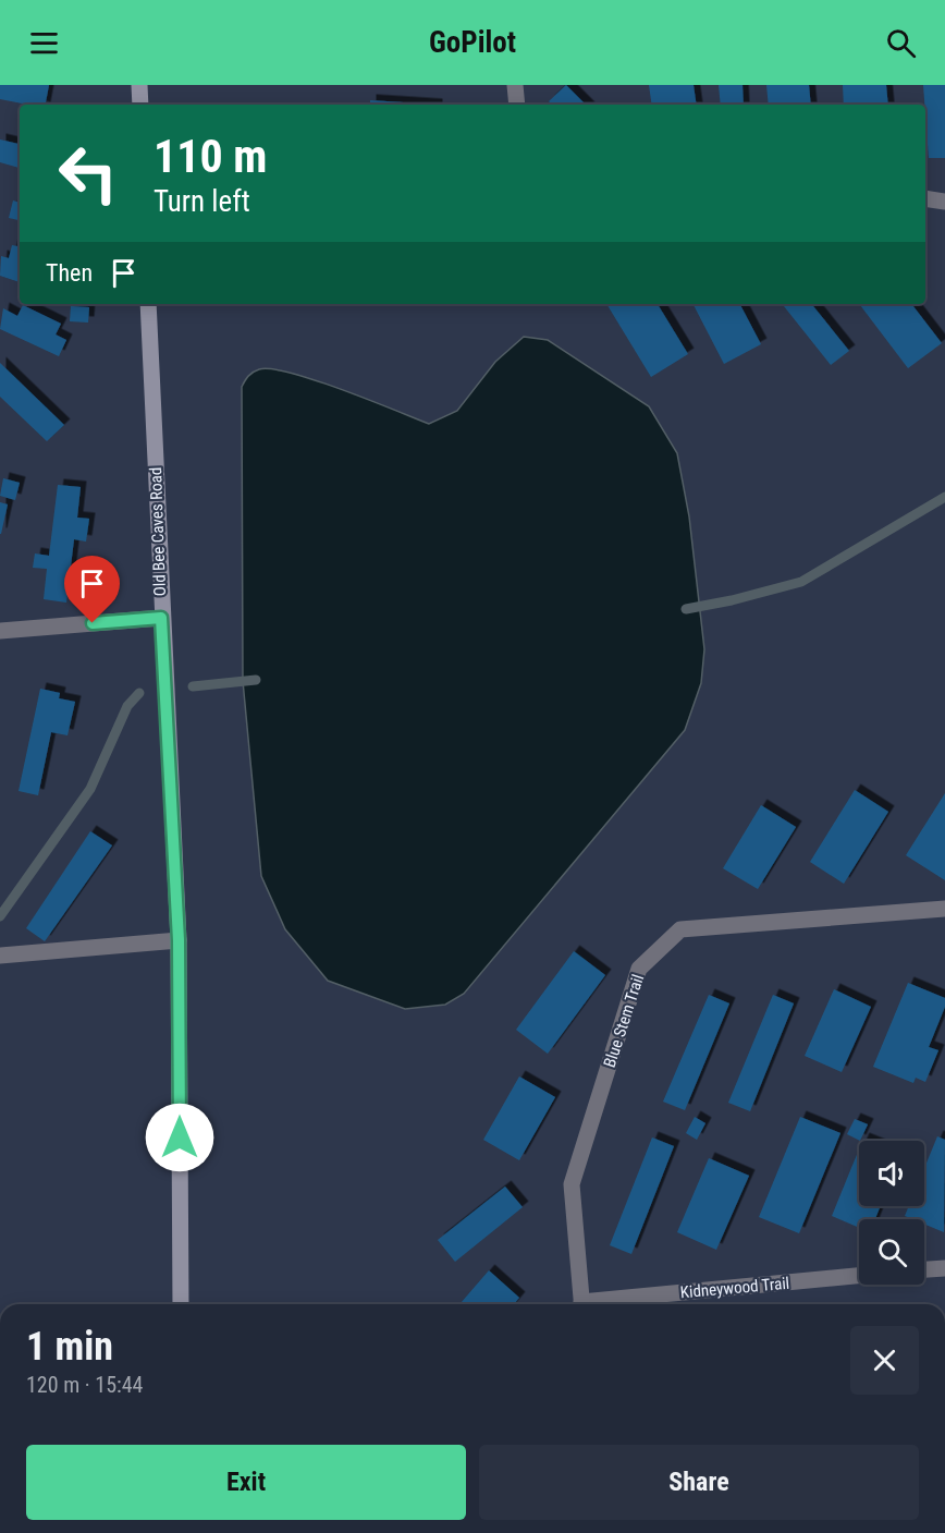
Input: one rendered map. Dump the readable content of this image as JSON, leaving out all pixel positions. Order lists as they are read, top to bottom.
{
  "streets": {
    "street": ["Old Bee Caves Road", "Blue Stem Trail", "Kidneywood Trail"]
  },
  "page": {
    "header": "GoPilot",
    "turn": ["110 m", "Turn left"],
    "then": "Then",
    "heading": ["1 min", "120 m · 15:44"],
    "buttons": ["Exit", "Share"]
  }
}
